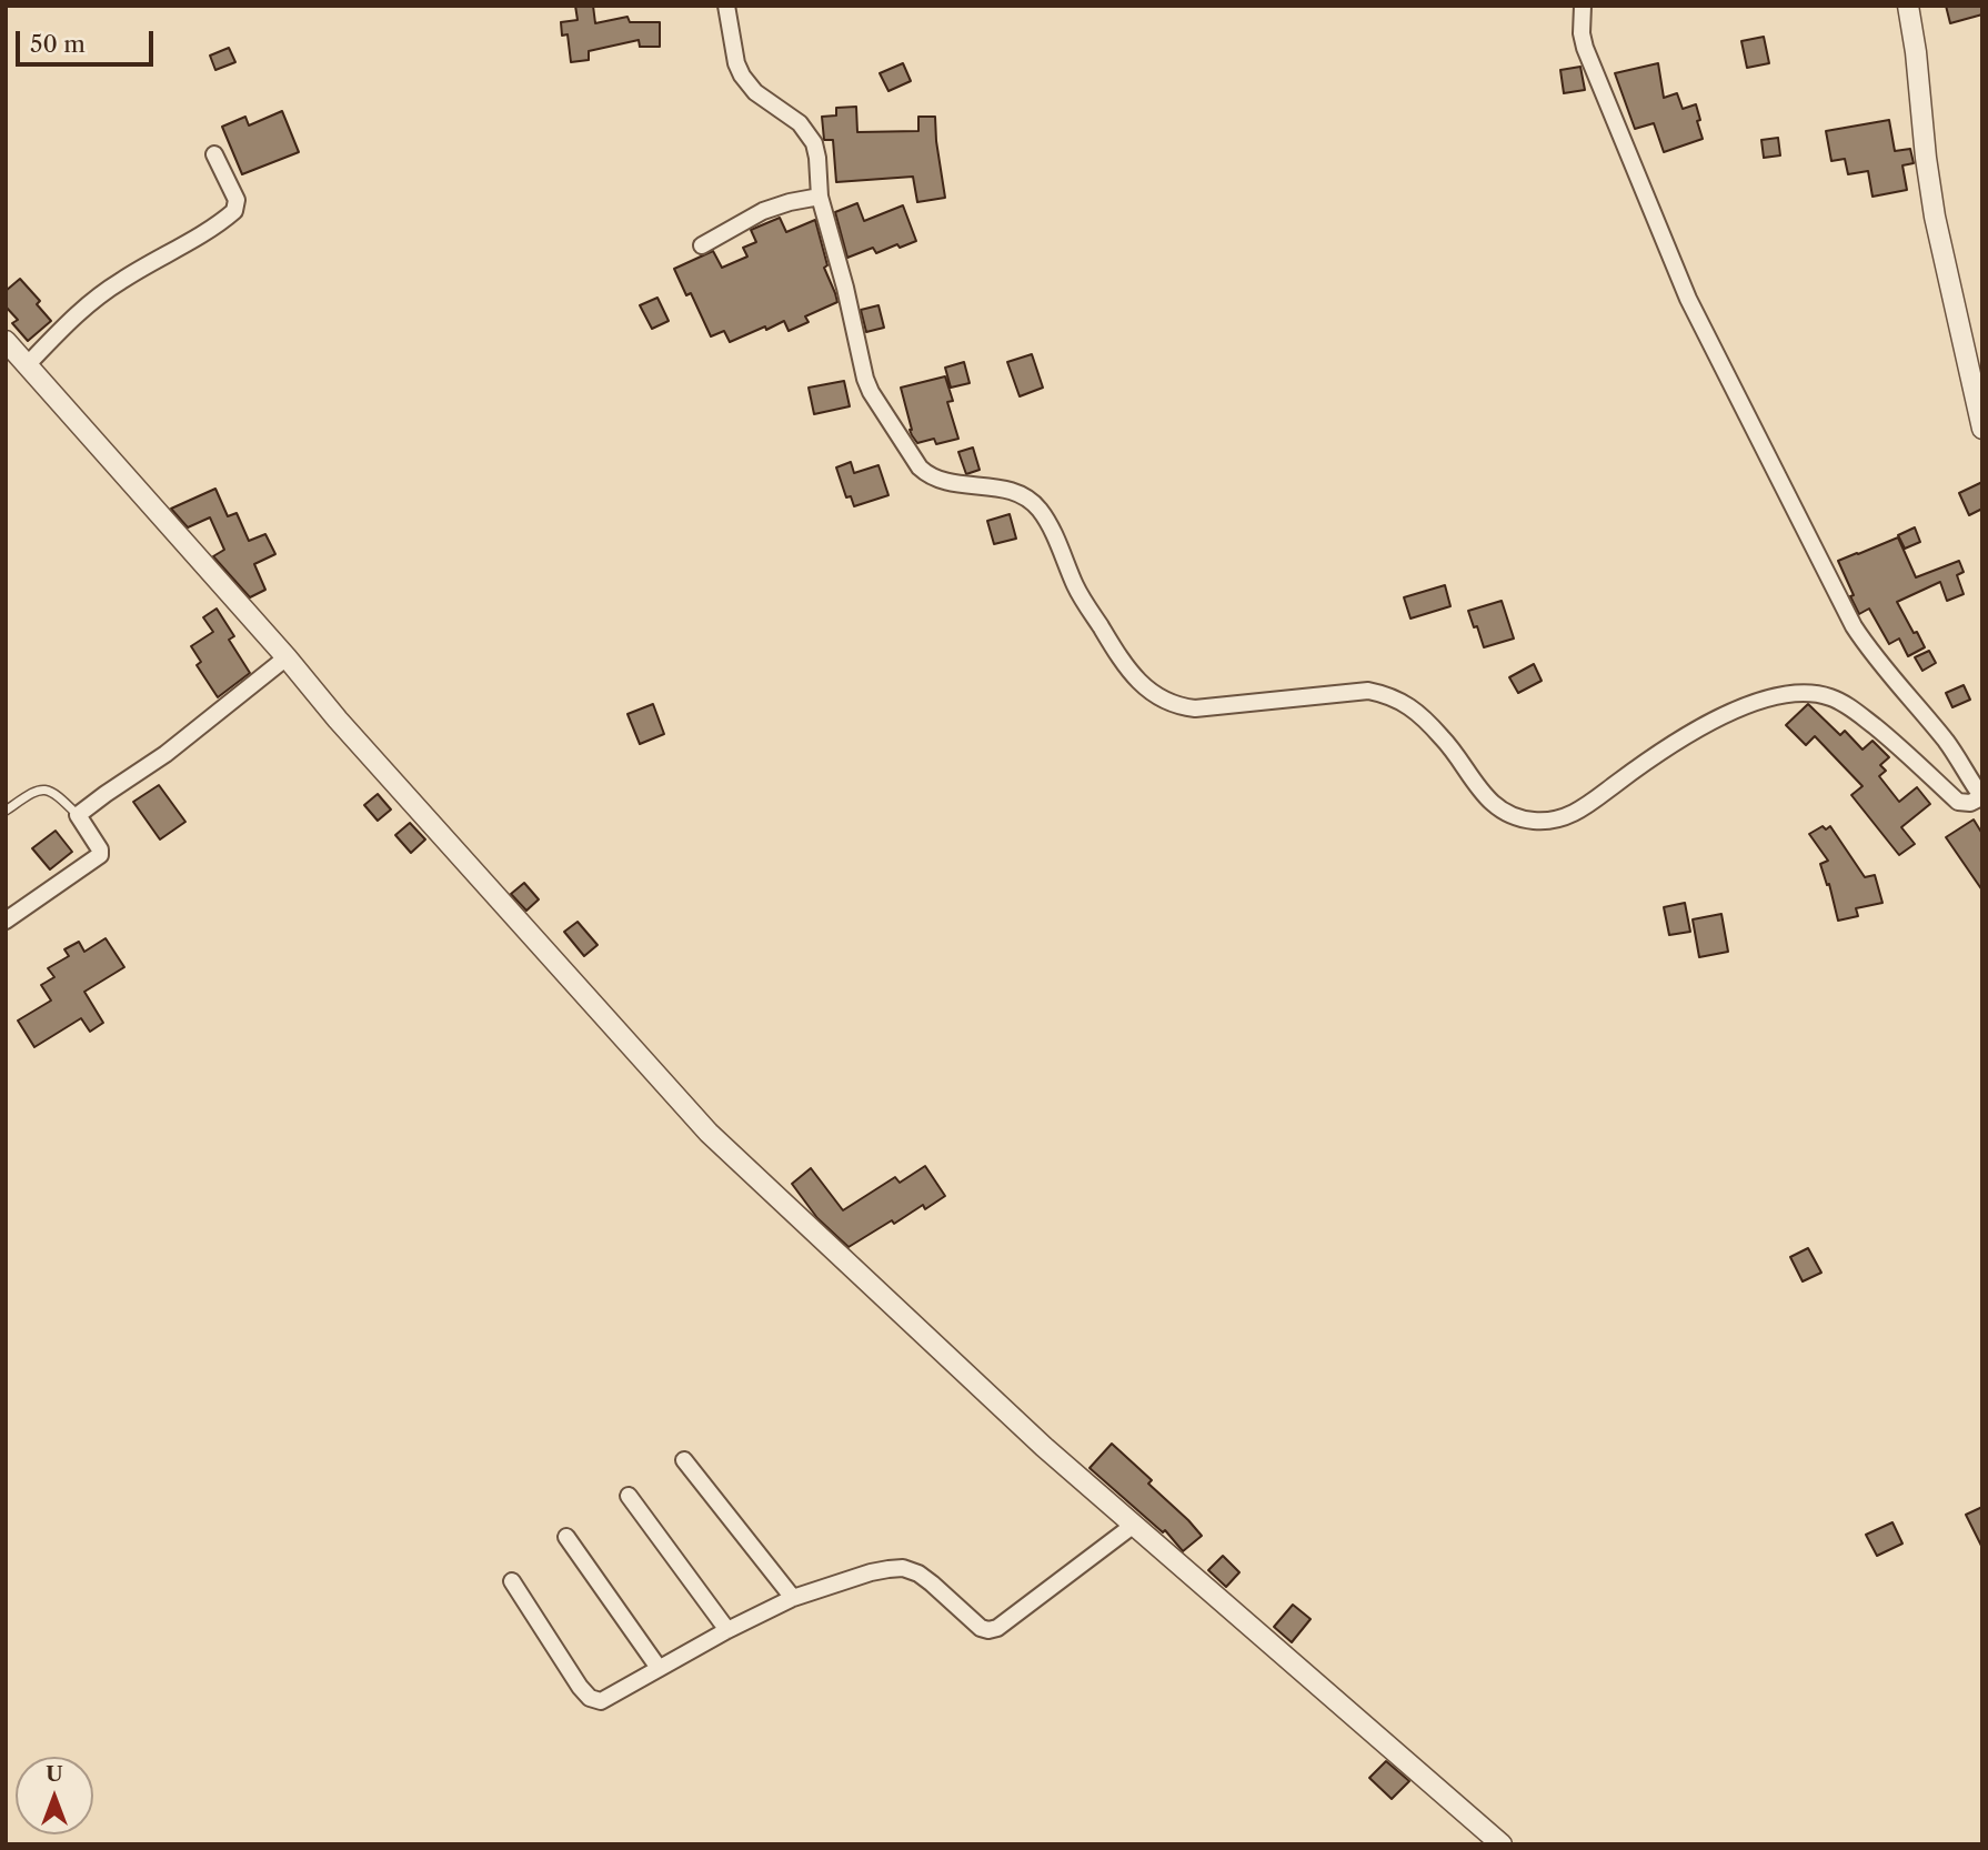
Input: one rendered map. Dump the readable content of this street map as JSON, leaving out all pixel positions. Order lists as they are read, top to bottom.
{
  "scale_bar": "50 m",
  "north": "top"
}
